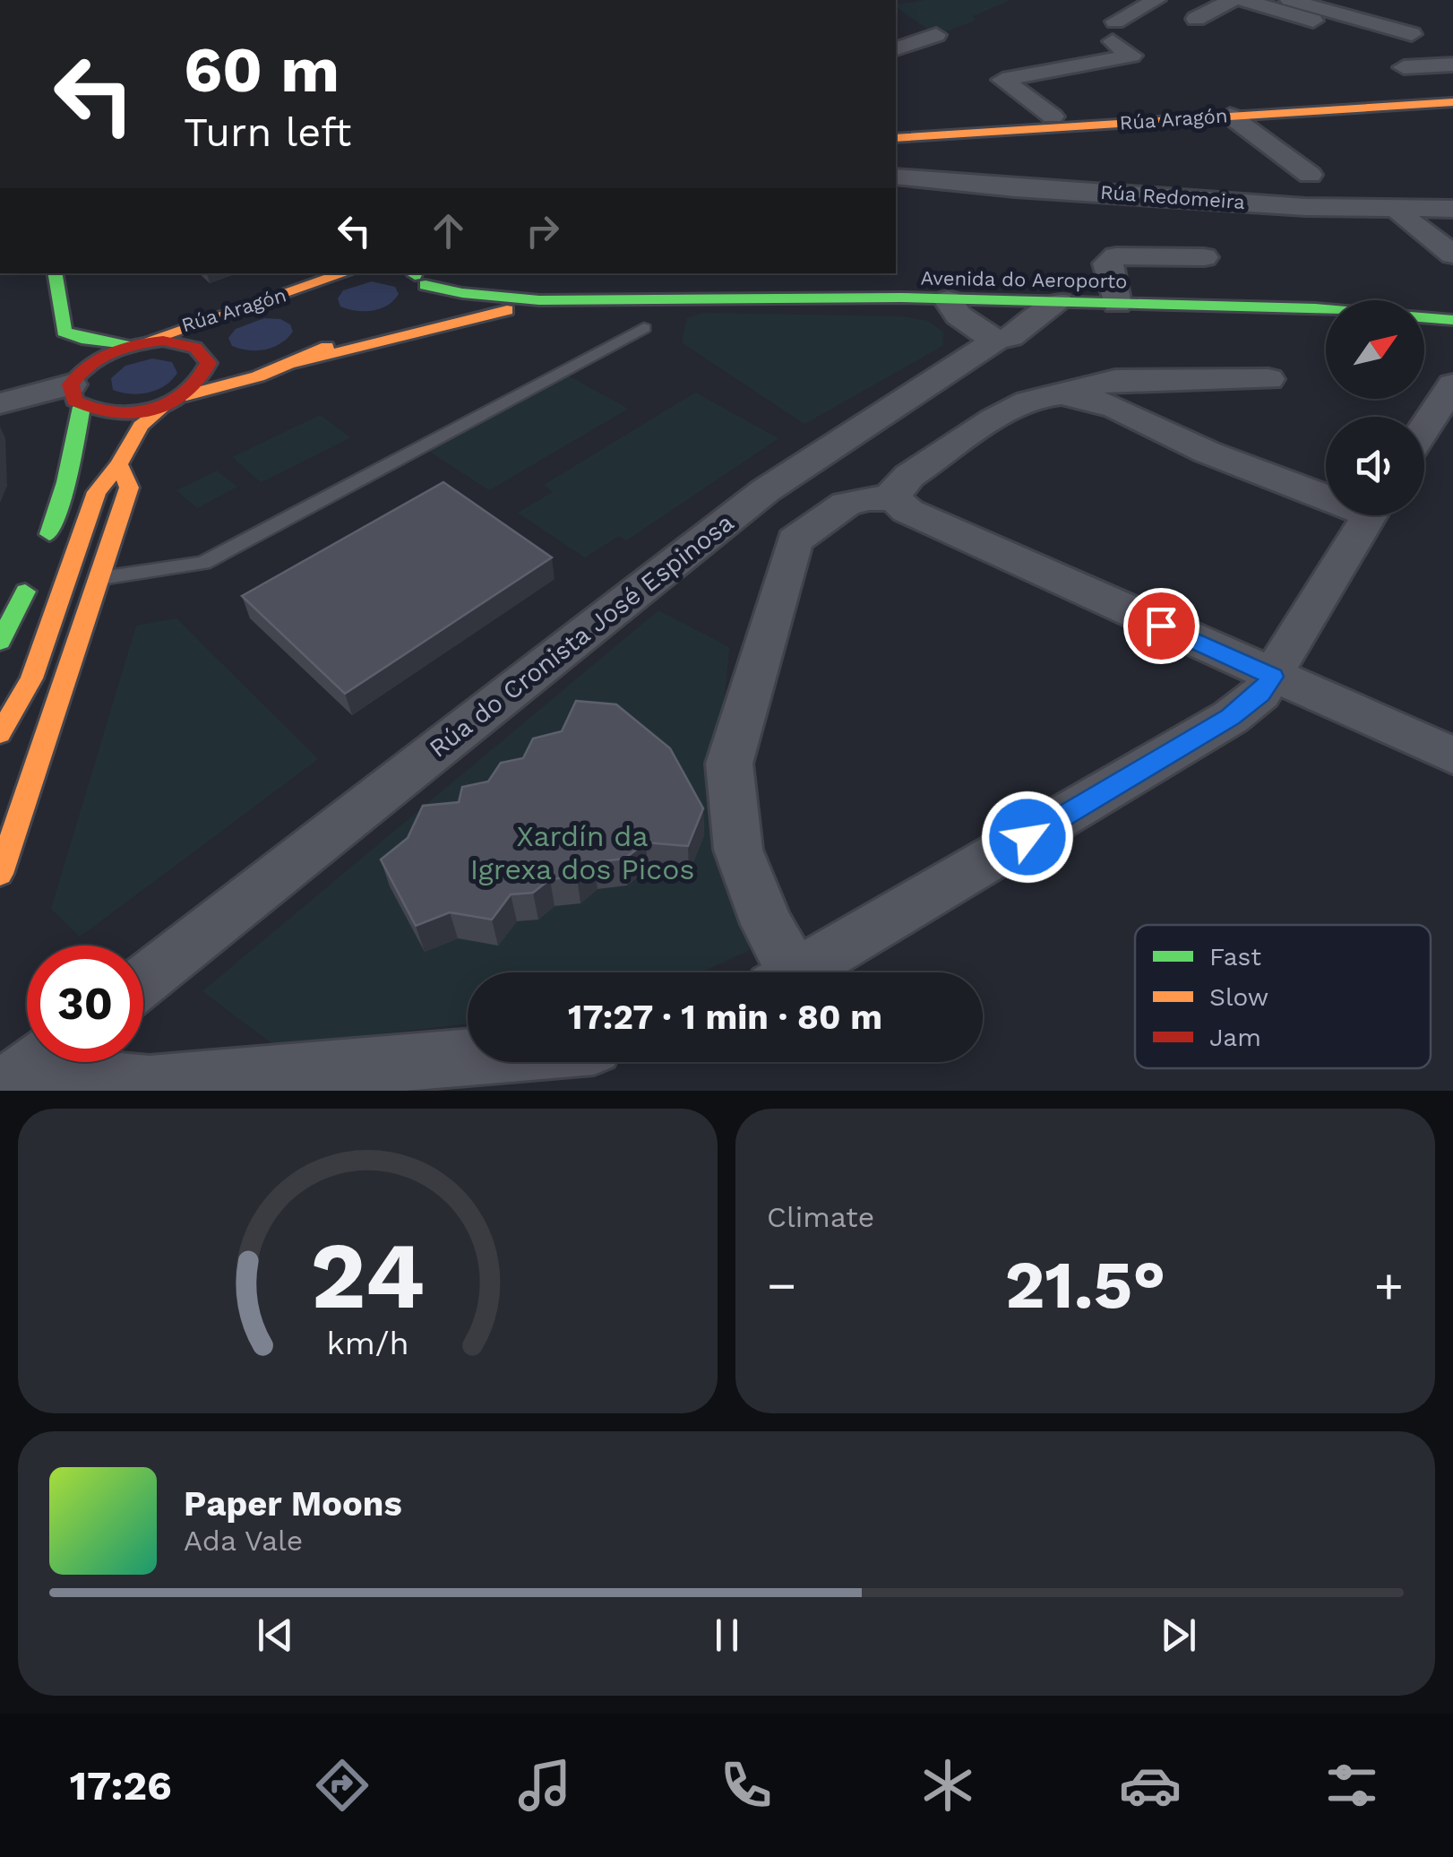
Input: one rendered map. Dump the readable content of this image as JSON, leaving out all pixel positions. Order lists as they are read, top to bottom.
{
  "streets": {
    "main road": ["Rúa Aragón", "Avenida do Aeroporto"],
    "street": ["Rúa Redomeira", "Rúa do Cronista José Espinosa"]
  },
  "crossings": [
    ["Rúa Aragón", "Avenida do Aeroporto"],
    ["Avenida do Aeroporto", "Rúa do Cronista José Espinosa"]
  ],
  "parks": ["Xardín da Igrexa dos Picos"],
  "legend": ["Fast", "Slow", "Jam"],
  "north": "top right",
  "page": {
    "turn": ["60 m", "Turn left"],
    "limit": "30",
    "trip": "17:27 · 1 min · 80 m",
    "tile": "Climate",
    "heat": ["−", "21.5°", "+"],
    "song": ["Paper Moons", "Ada Vale"],
    "tabs": "17:26",
    "gauge": ["24", "km/h"]
  }
}
